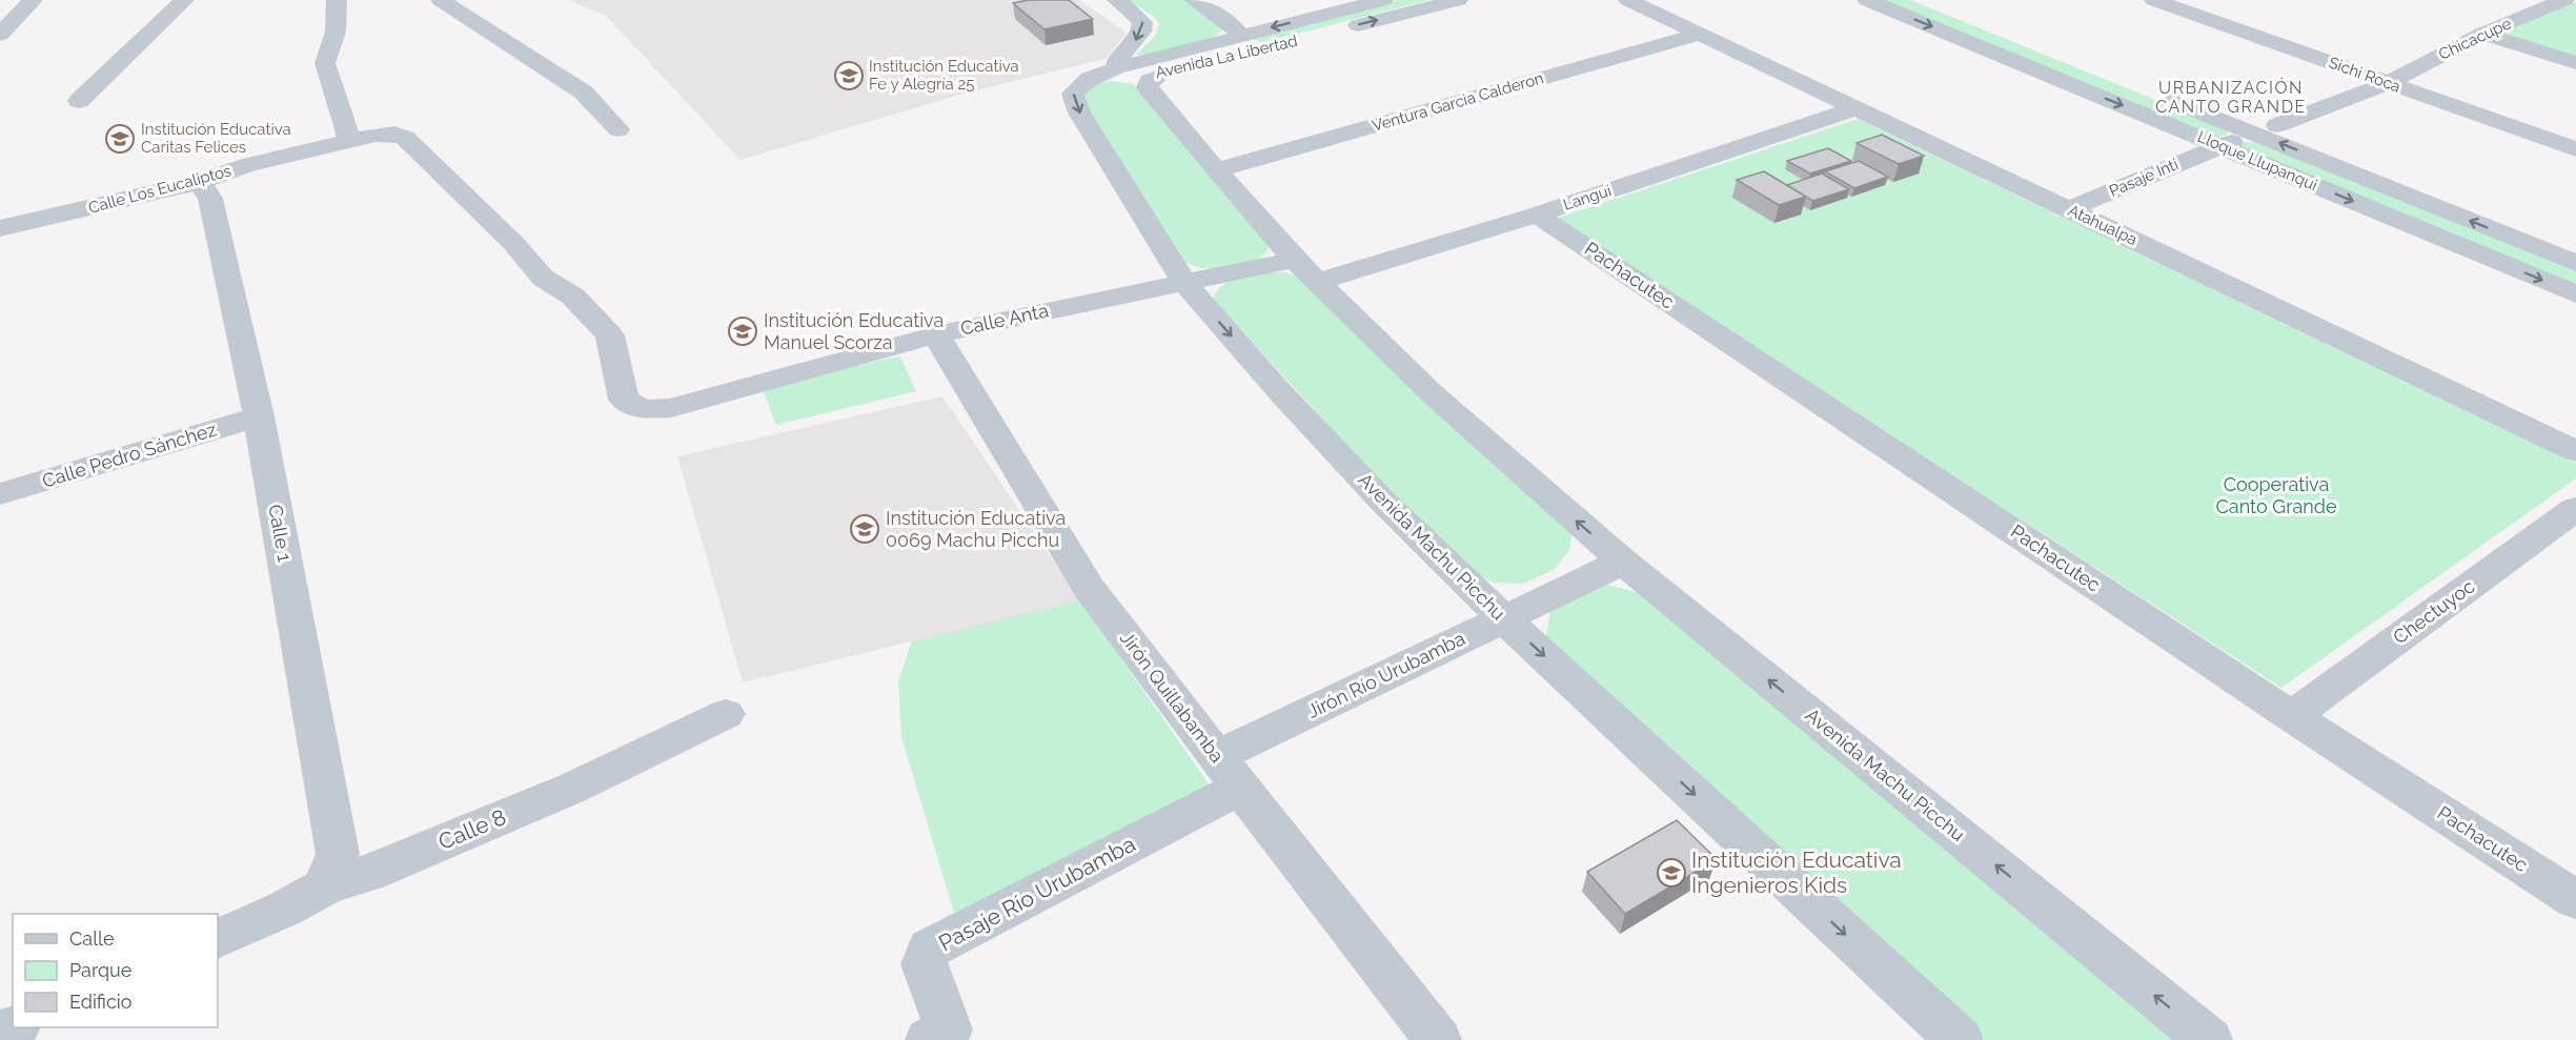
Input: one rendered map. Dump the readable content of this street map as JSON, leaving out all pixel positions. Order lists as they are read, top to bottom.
{
  "streets": {
    "street": [
      "Chicacupe",
      "Avenida La Libertad",
      "Sichi Roca",
      "Ventura Garcia Calderon",
      "Lloque Llupanqui",
      "Pasaje Inti",
      "Calle Los Eucaliptos",
      "Langui",
      "Atahualpa",
      "Pachacutec",
      "Calle Anta",
      "Calle Pedro Sánchez",
      "Calle 1",
      "Avenida Machu Picchu",
      "Chectuyoc",
      "Jirón Río Urubamba",
      "Jirón Quillabamba",
      "Calle 8",
      "Pasaje Río Urubamba"
    ]
  },
  "crossings": [
    ["Chicacupe", "Sichi Roca"],
    ["Chicacupe", "Lloque Llupanqui"],
    ["Chicacupe", "Pasaje Inti"],
    ["Avenida La Libertad", "Avenida Machu Picchu"],
    ["Ventura Garcia Calderon", "Atahualpa"],
    ["Ventura Garcia Calderon", "Avenida Machu Picchu"],
    ["Lloque Llupanqui", "Pasaje Inti"],
    ["Pasaje Inti", "Atahualpa"],
    ["Calle Los Eucaliptos", "Calle Anta"],
    ["Calle Los Eucaliptos", "Calle 1"],
    ["Langui", "Atahualpa"],
    ["Langui", "Pachacutec"],
    ["Langui", "Calle Anta"],
    ["Langui", "Avenida Machu Picchu"],
    ["Pachacutec", "Chectuyoc"],
    ["Calle Anta", "Avenida Machu Picchu"],
    ["Calle Anta", "Jirón Quillabamba"],
    ["Calle Pedro Sánchez", "Calle 1"],
    ["Calle 1", "Calle 8"],
    ["Avenida Machu Picchu", "Jirón Río Urubamba"],
    ["Jirón Río Urubamba", "Jirón Quillabamba"],
    ["Jirón Río Urubamba", "Pasaje Río Urubamba"],
    ["Jirón Quillabamba", "Pasaje Río Urubamba"]
  ],
  "districts": ["URBANIZACIÓN CANTO GRANDE"],
  "parks": ["Cooperativa Canto Grande"],
  "places": {
    "school or university": [
      "Institución Educativa Fe y Alegría 25",
      "Institución Educativa Caritas Felices",
      "Institución Educativa Manuel Scorza",
      "Institución Educativa 0069 Machu Picchu",
      "Institución Educativa Ingenieros Kids"
    ]
  },
  "legend": ["Calle", "Parque", "Edificio"]
}
